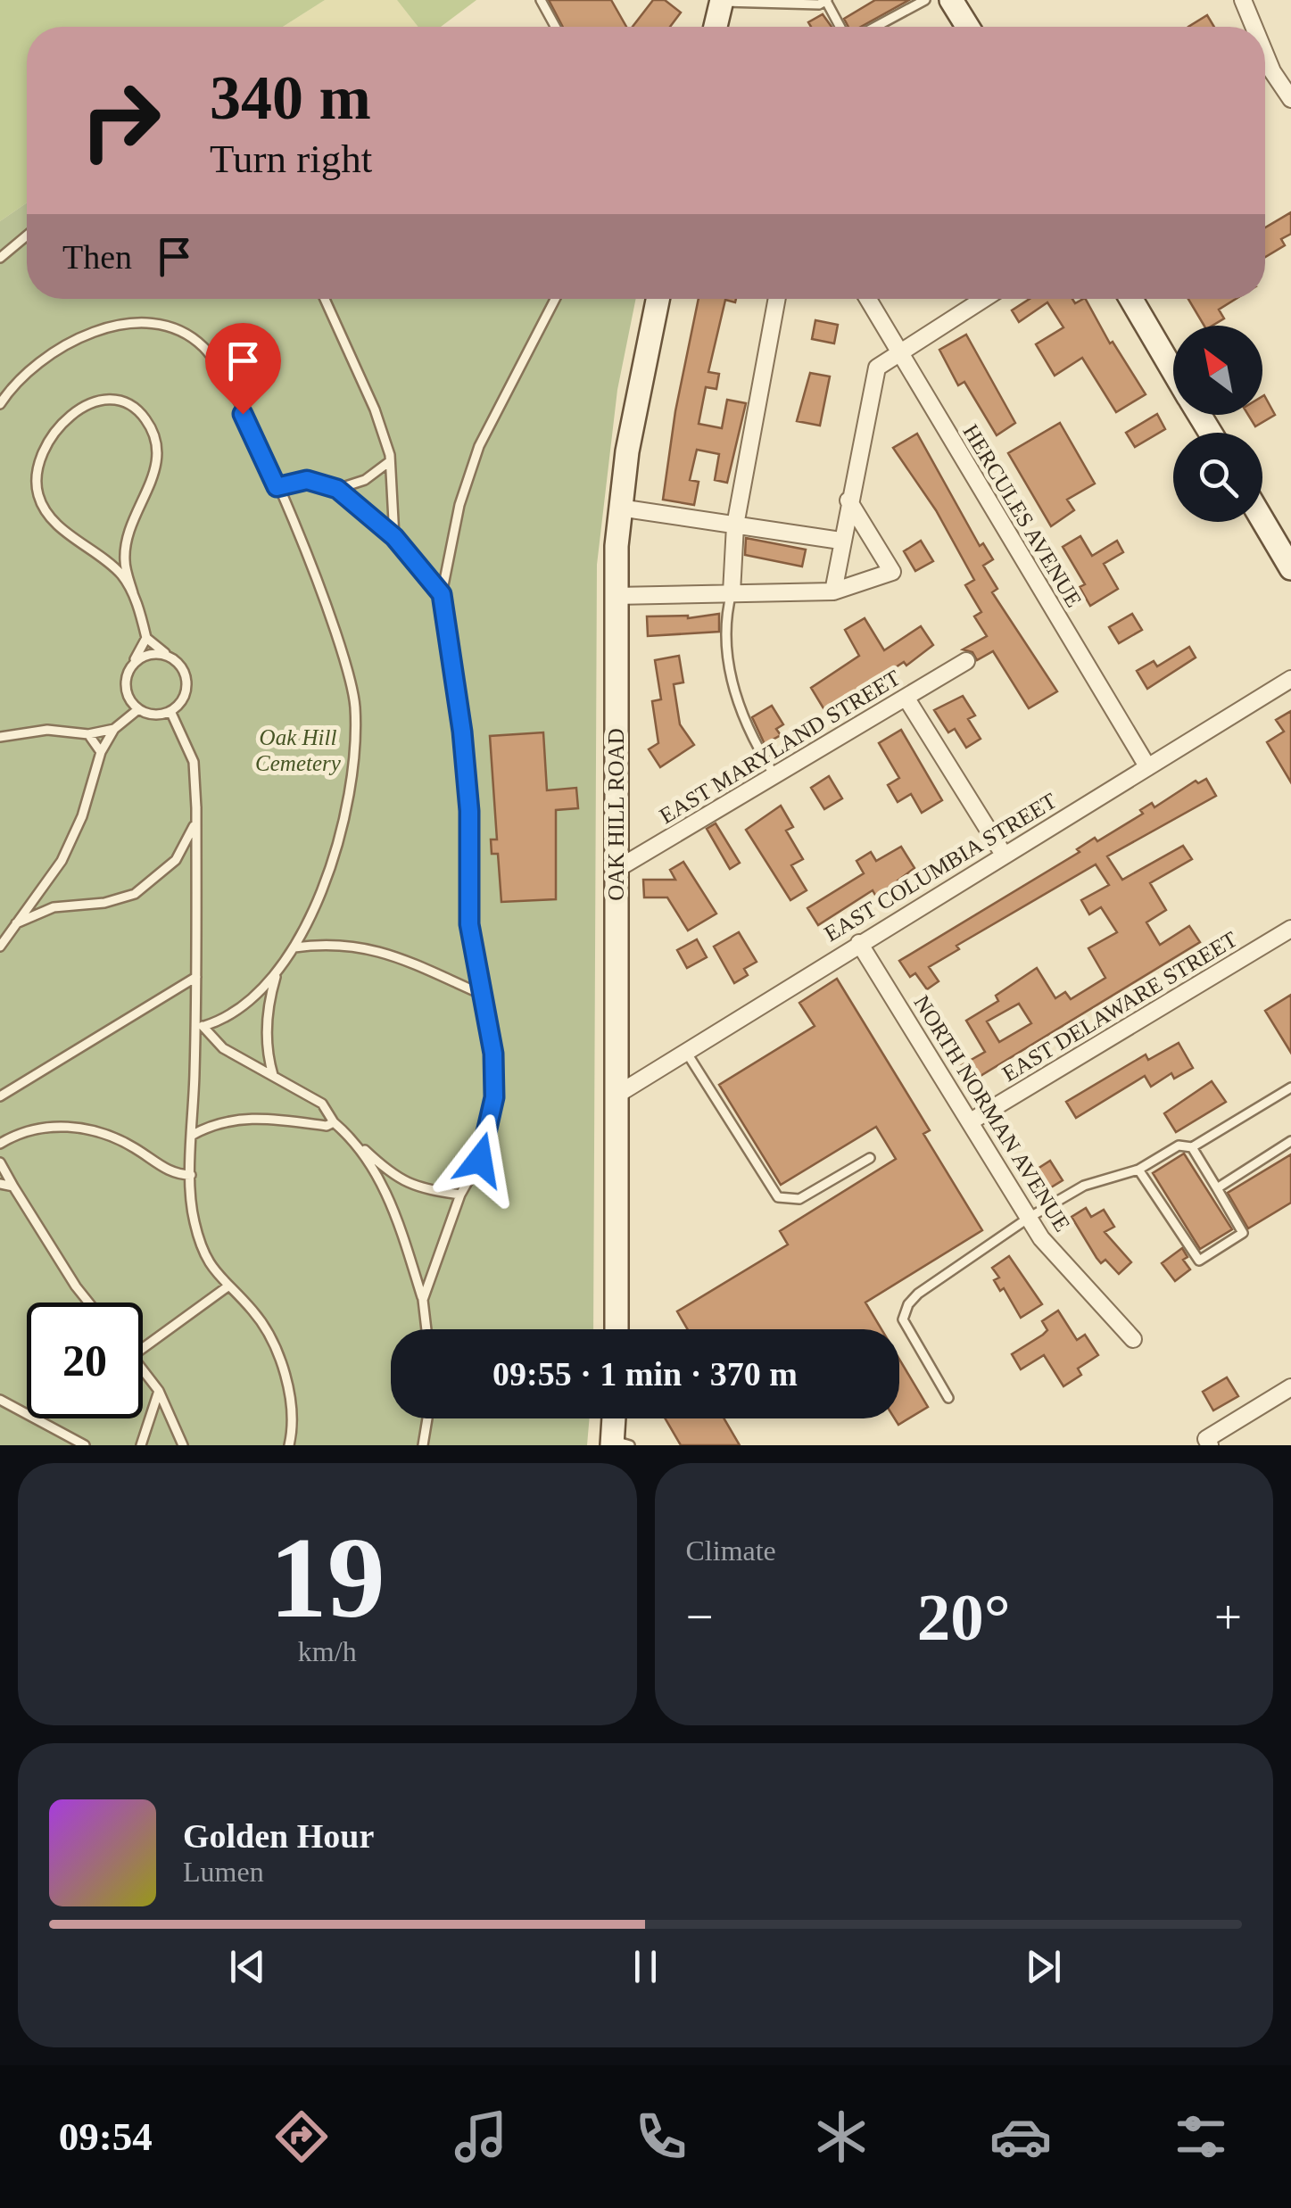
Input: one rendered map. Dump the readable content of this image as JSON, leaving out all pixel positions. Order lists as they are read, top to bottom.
{
  "streets": {
    "main road": ["OAK HILL ROAD"],
    "street": [
      "HERCULES AVENUE",
      "EAST MARYLAND STREET",
      "EAST COLUMBIA STREET",
      "EAST DELAWARE STREET",
      "NORTH NORMAN AVENUE"
    ]
  },
  "crossings": [
    ["HERCULES AVENUE", "EAST COLUMBIA STREET"],
    ["EAST MARYLAND STREET", "OAK HILL ROAD"],
    ["OAK HILL ROAD", "EAST COLUMBIA STREET"],
    ["EAST COLUMBIA STREET", "NORTH NORMAN AVENUE"],
    ["EAST DELAWARE STREET", "NORTH NORMAN AVENUE"]
  ],
  "parks": ["Oak Hill Cemetery"],
  "north": "top left",
  "page": {
    "turn": ["340 m", "Turn right"],
    "then": "Then",
    "limit": "20",
    "trip": "09:55 · 1 min · 370 m",
    "tile": [
      ["19", "km/h"],
      "Climate"
    ],
    "heat": ["−", "20°", "+"],
    "song": ["Golden Hour", "Lumen"],
    "tabs": "09:54"
  }
}
